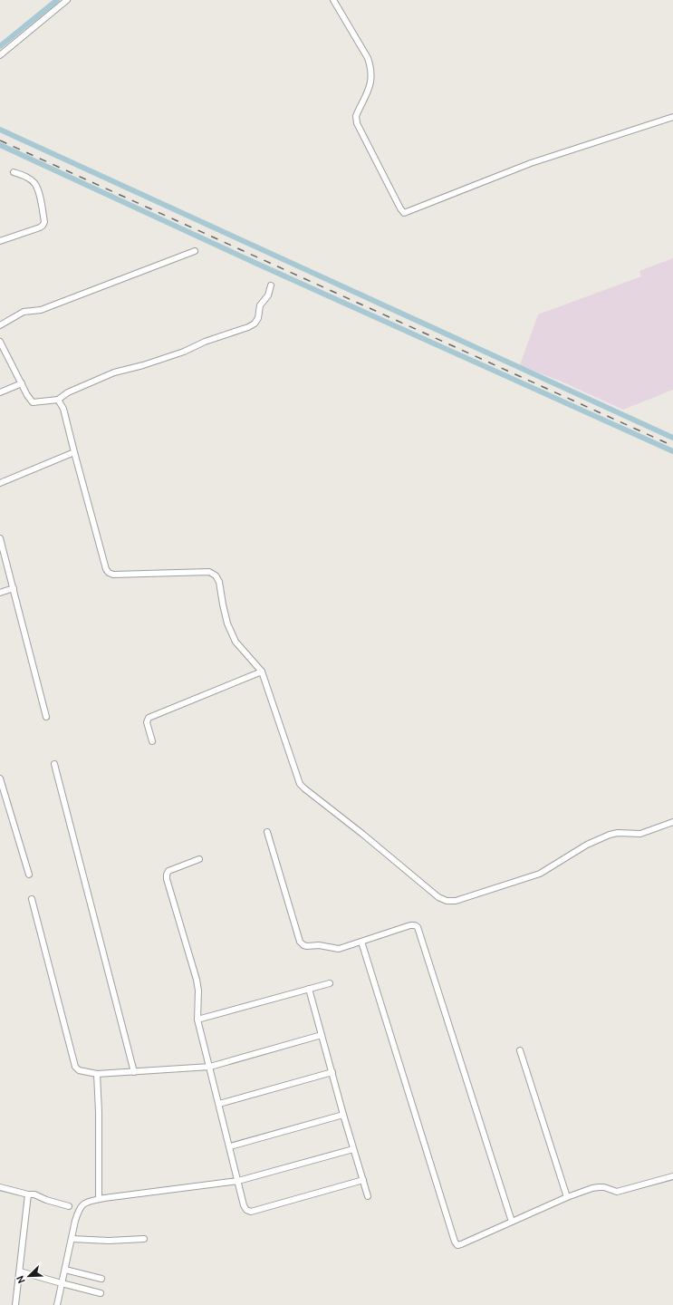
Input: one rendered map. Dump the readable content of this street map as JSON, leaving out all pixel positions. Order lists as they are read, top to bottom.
{
  "north": "bottom left"
}
